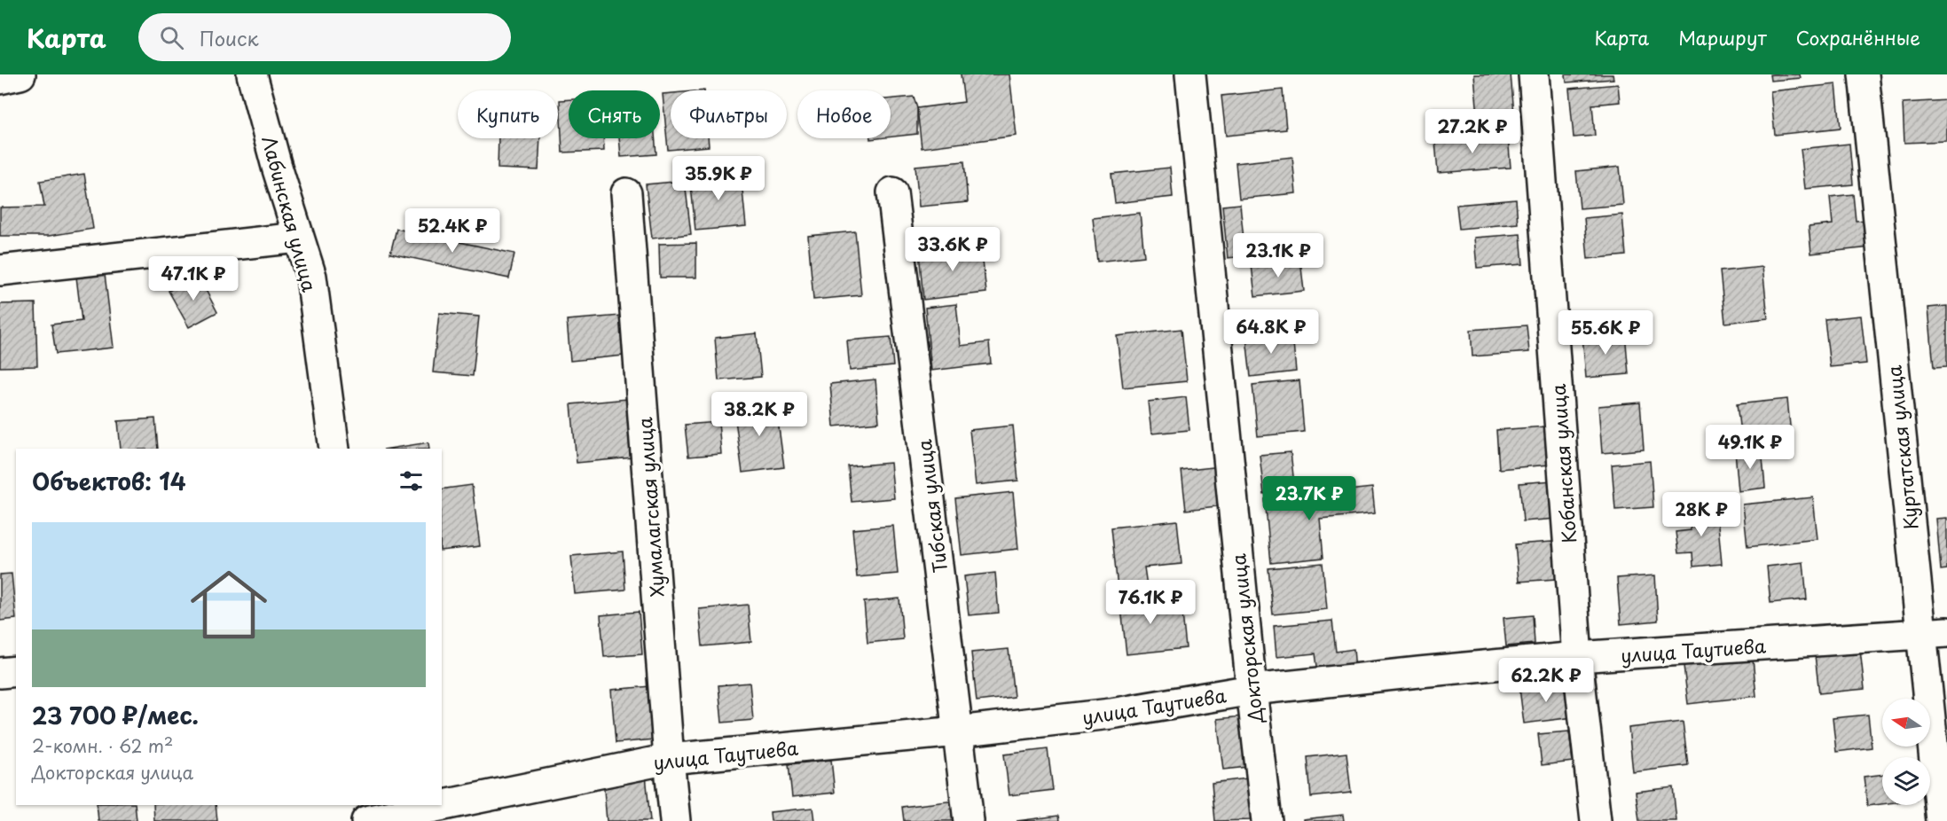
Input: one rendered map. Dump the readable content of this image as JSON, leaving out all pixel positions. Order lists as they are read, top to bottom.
{
  "streets": {
    "street": [
      "Лабинская улица",
      "Куртатская улица",
      "Кобанская улица",
      "Тибская улица",
      "Хумалагская улица",
      "Докторская улица",
      "улица Таутиева"
    ]
  },
  "crossings": [
    ["Куртатская улица", "улица Таутиева"],
    ["Кобанская улица", "улица Таутиева"],
    ["Тибская улица", "улица Таутиева"],
    ["Хумалагская улица", "улица Таутиева"],
    ["Докторская улица", "улица Таутиева"]
  ],
  "north": "left",
  "page": {
    "header": "Карта",
    "search": "Поиск",
    "nav": ["Карта", "Маршрут", "Сохранённые"],
    "chip": [
      "Купить",
      "Снять",
      "Фильтры",
      "Новое"
    ],
    "price": [
      "27.2K ₽",
      "35.9K ₽",
      "52.4K ₽",
      "33.6K ₽",
      "23.1K ₽",
      "47.1K ₽",
      "64.8K ₽",
      "55.6K ₽",
      "38.2K ₽",
      "49.1K ₽",
      "23.7K ₽",
      "28K ₽",
      "76.1K ₽",
      "62.2K ₽"
    ],
    "heading": "Объектов: 14",
    "list": [
      {
        "name": "23 700 ₽/мес.",
        "note": "2-комн. · 62 m² · Докторская улица"
      }
    ]
  }
}
